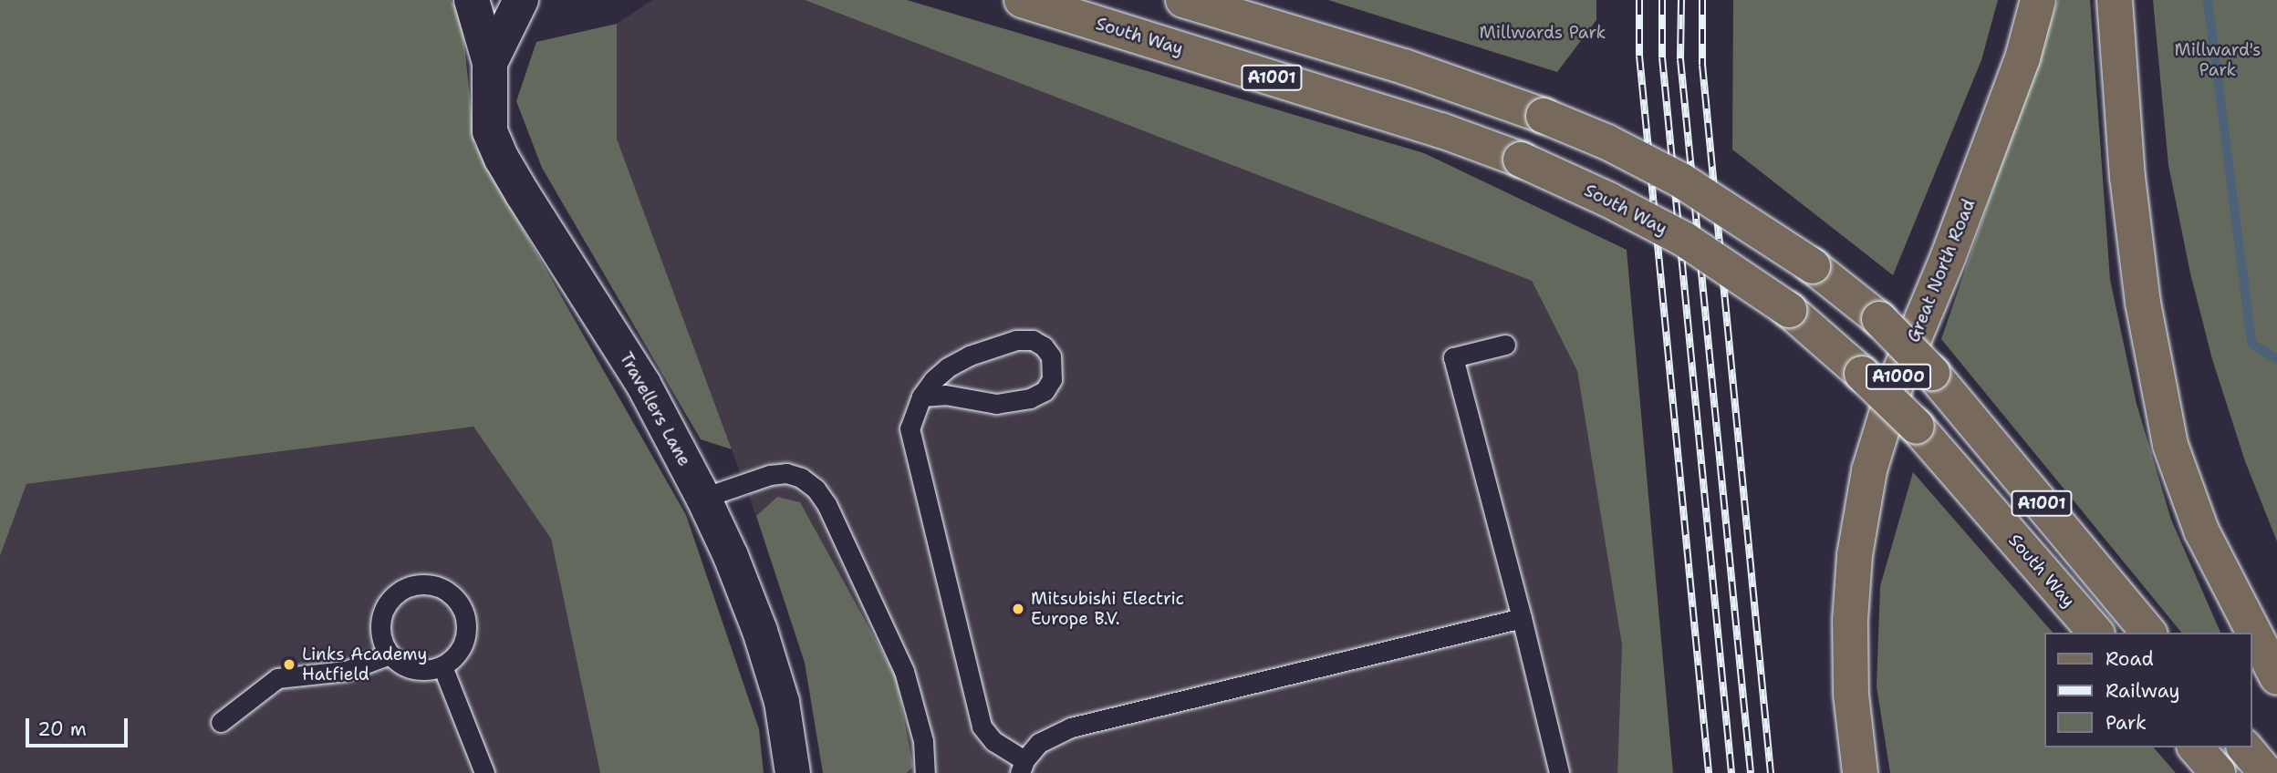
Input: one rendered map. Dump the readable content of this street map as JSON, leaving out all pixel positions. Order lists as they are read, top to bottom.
{
  "streets": {
    "main road": [
      "South Way",
      "A1001",
      "Great North Road",
      "A1000"
    ],
    "street": ["Travellers Lane"]
  },
  "parks": ["Millwards Park", "Millward's Park"],
  "places": ["Mitsubishi Electric Europe B.V.", "Links Academy Hatfield"],
  "legend": ["Road", "Railway", "Park"],
  "scale_bar": "20 m"
}
